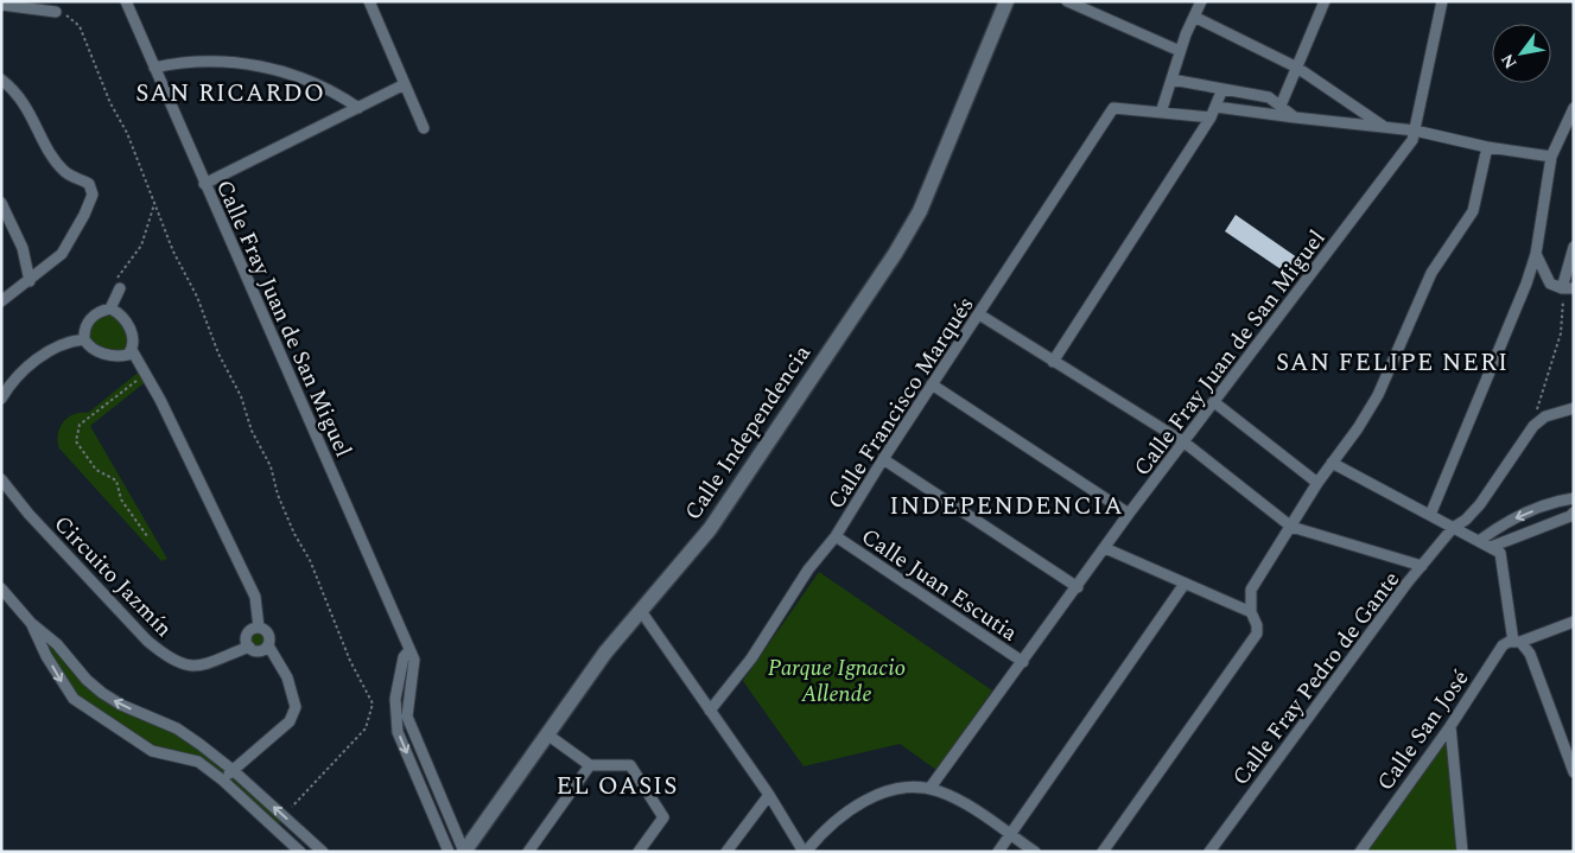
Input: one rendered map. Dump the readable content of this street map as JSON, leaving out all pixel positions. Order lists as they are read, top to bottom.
{
  "streets": {
    "street": [
      "Calle Fray Juan de San Miguel",
      "Calle Francisco Marqués",
      "Calle Independencia",
      "Circuito Jazmín",
      "Calle Juan Escutia",
      "Calle Fray Pedro de Gante",
      "Calle San José"
    ]
  },
  "crossings": [
    ["Calle Fray Juan de San Miguel", "Calle Independencia"],
    ["Calle Fray Juan de San Miguel", "Calle Juan Escutia"],
    ["Calle Francisco Marqués", "Calle Juan Escutia"]
  ],
  "districts": [
    "SAN RICARDO",
    "SAN FELIPE NERI",
    "INDEPENDENCIA",
    "EL OASIS"
  ],
  "parks": ["Parque Ignacio Allende"],
  "north": "bottom left"
}
